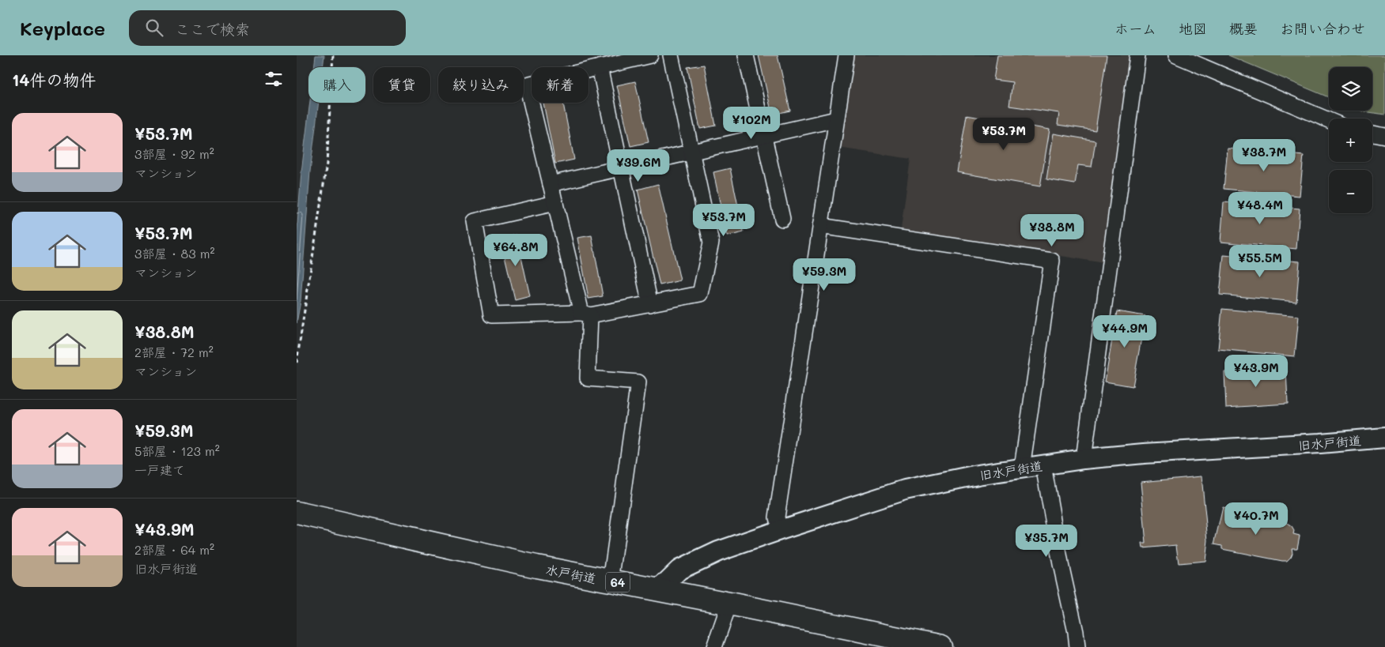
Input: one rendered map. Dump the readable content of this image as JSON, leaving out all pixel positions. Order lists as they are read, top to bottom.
{
  "streets": {
    "main road": ["水戸街道", "64"],
    "street": ["旧水戸街道"]
  },
  "crossings": [
    ["旧水戸街道", "水戸街道"]
  ],
  "page": {
    "header": "Keyplace",
    "search": "ここで検索",
    "nav": [
      "ホーム",
      "地図",
      "概要",
      "お問い合わせ"
    ],
    "heading": "14件の物件",
    "map_buttons": ["+", "−"],
    "chip": [
      "購入",
      "賃貸",
      "絞り込み",
      "新着"
    ],
    "list": [
      {
        "name": "¥53.7M",
        "note": "3部屋 · 92 m² · マンション"
      },
      {
        "name": "¥53.7M",
        "note": "3部屋 · 83 m² · マンション"
      },
      {
        "name": "¥38.8M",
        "note": "2部屋 · 72 m² · マンション"
      },
      {
        "name": "¥59.3M",
        "note": "5部屋 · 123 m² · 一戸建て"
      },
      {
        "name": "¥43.9M",
        "note": "2部屋 · 64 m² · 旧水戸街道"
      }
    ],
    "price": [
      "¥102M",
      "¥53.7M",
      "¥38.7M",
      "¥39.6M",
      "¥48.4M",
      "¥53.7M",
      "¥38.8M",
      "¥64.8M",
      "¥55.5M",
      "¥59.3M",
      "¥44.9M",
      "¥43.9M",
      "¥40.7M",
      "¥35.7M"
    ]
  }
}
